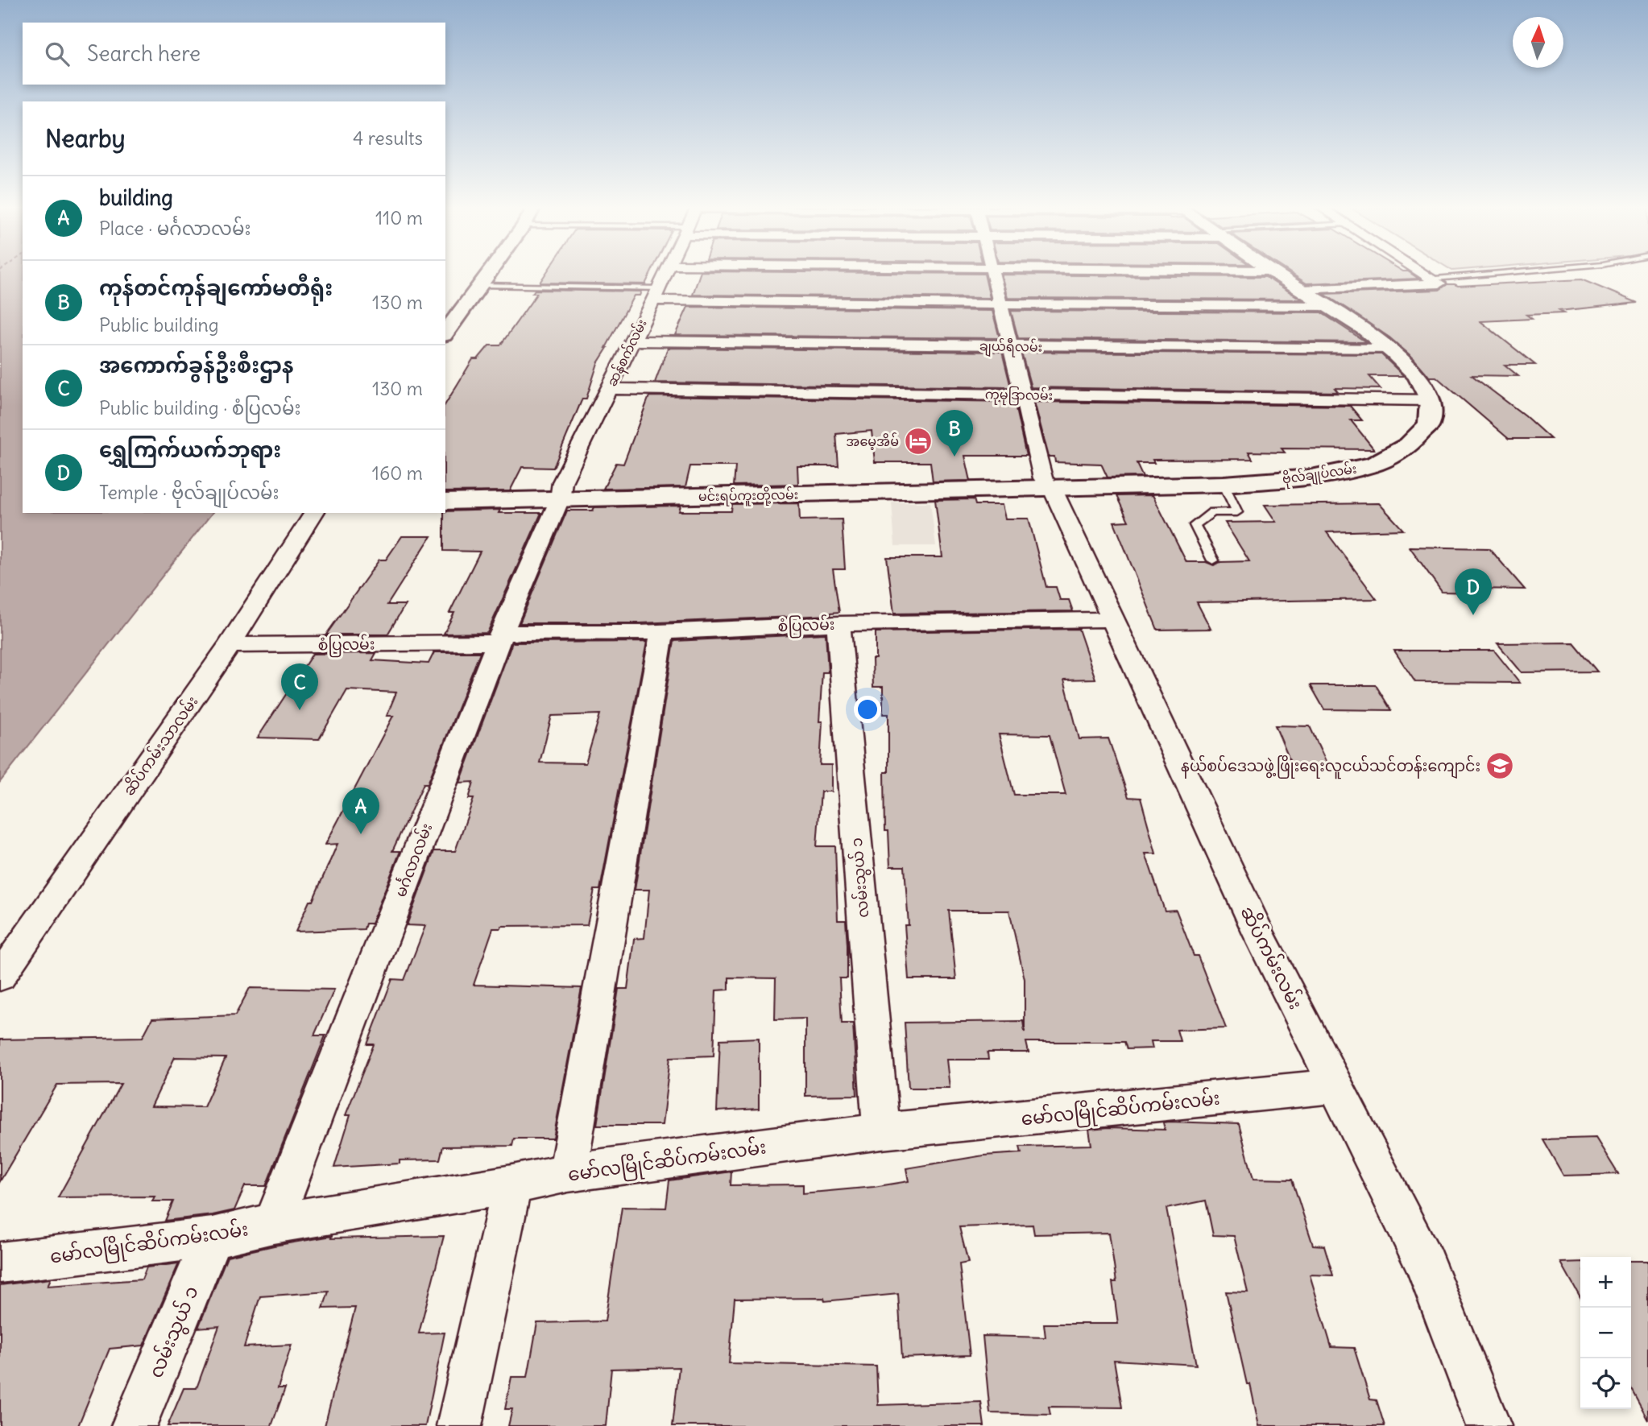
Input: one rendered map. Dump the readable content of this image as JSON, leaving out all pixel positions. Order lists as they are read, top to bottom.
{
  "streets": {
    "street": [
      "ချယ်ရီလမ်း",
      "ဆန်စက်လမ်း",
      "ကုမုဒြာလမ်း",
      "ဗိုလ်ချုပ်လမ်း",
      "မင်းရပ်ကူးတို့လမ်း",
      "စံပြလမ်း",
      "ဆိပ်ကမ်းသာလမ်း",
      "မင်္ဂလာလမ်း",
      "လမ်းသွယ် ၁",
      "ဆိပ်ကမ်းလမ်း",
      "မော်လမြိုင်ဆိပ်ကမ်းလမ်း"
    ]
  },
  "crossings": [
    ["ချယ်ရီလမ်း", "ဆန်စက်လမ်း"],
    ["ချယ်ရီလမ်း", "ဗိုလ်ချုပ်လမ်း"],
    ["ချယ်ရီလမ်း", "ဆိပ်ကမ်းလမ်း"],
    ["ဆန်စက်လမ်း", "ကုမုဒြာလမ်း"],
    ["ဆန်စက်လမ်း", "မင်းရပ်ကူးတို့လမ်း"],
    ["ဆန်စက်လမ်း", "မင်္ဂလာလမ်း"],
    ["ကုမုဒြာလမ်း", "ဗိုလ်ချုပ်လမ်း"],
    ["ကုမုဒြာလမ်း", "ဆိပ်ကမ်းလမ်း"],
    ["ဗိုလ်ချုပ်လမ်း", "မင်းရပ်ကူးတို့လမ်း"],
    ["ဗိုလ်ချုပ်လမ်း", "ဆိပ်ကမ်းလမ်း"],
    ["မင်းရပ်ကူးတို့လမ်း", "မင်္ဂလာလမ်း"],
    ["မင်းရပ်ကူးတို့လမ်း", "ဆိပ်ကမ်းလမ်း"],
    ["စံပြလမ်း", "ဆိပ်ကမ်းသာလမ်း"],
    ["စံပြလမ်း", "မင်္ဂလာလမ်း"],
    ["စံပြလမ်း", "လမ်းသွယ် ၁"],
    ["စံပြလမ်း", "ဆိပ်ကမ်းလမ်း"],
    ["မင်္ဂလာလမ်း", "မော်လမြိုင်ဆိပ်ကမ်းလမ်း"],
    ["လမ်းသွယ် ၁", "မော်လမြိုင်ဆိပ်ကမ်းလမ်း"],
    ["ဆိပ်ကမ်းလမ်း", "မော်လမြိုင်ဆိပ်ကမ်းလမ်း"]
  ],
  "places": {
    "hotel": ["အမေ့အိမ်"],
    "school or university": ["နယ်စပ်ဒေသဖွဲ့ဖြိုးရေးလူငယ်သင်တန်းကျောင်း"]
  },
  "north": "top",
  "page": {
    "search": "Search here",
    "heading": ["Nearby", "4 results"],
    "list": [
      {
        "mark": "A",
        "name": "building",
        "note": "Place · မင်္ဂလာလမ်း",
        "value": "110 m"
      },
      {
        "mark": "B",
        "name": "ကုန်တင်ကုန်ချကော်မတီရုံး",
        "note": "Public building",
        "value": "130 m"
      },
      {
        "mark": "C",
        "name": "အကောက်ခွန်ဦးစီးဌာန",
        "note": "Public building · စံပြလမ်း",
        "value": "130 m"
      },
      {
        "mark": "D",
        "name": "ရွှေကြက်ယက်ဘုရား",
        "note": "Temple · ဗိုလ်ချုပ်လမ်း",
        "value": "160 m"
      }
    ],
    "pins": [
      "B",
      "D",
      "C",
      "A"
    ],
    "map_buttons": ["+", "−"]
  }
}
